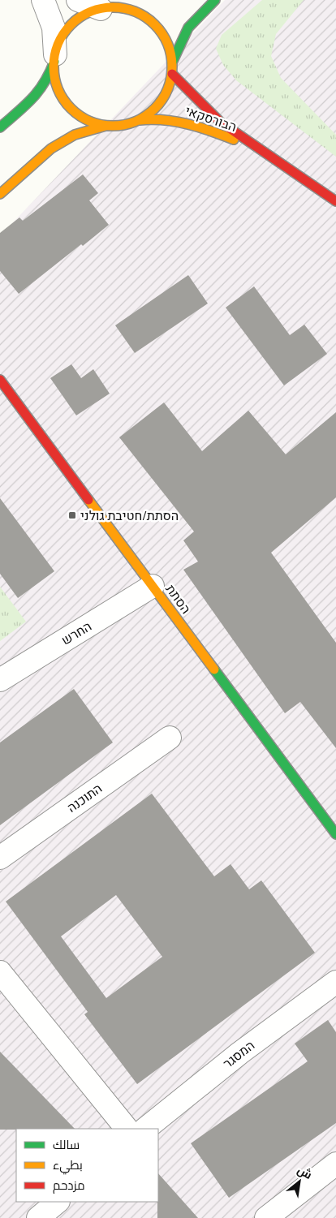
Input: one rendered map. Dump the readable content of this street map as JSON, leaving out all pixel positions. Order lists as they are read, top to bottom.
{
  "streets": {
    "street": [
      "הבורסקאי",
      "הסתת",
      "החרש",
      "התוכנה",
      "המסגר"
    ]
  },
  "crossings": [
    ["הסתת", "החרש"]
  ],
  "places": {
    "transit": ["הסתת/חטיבת גולני"]
  },
  "legend": ["سالك", "بطيء", "مزدحم"],
  "north": "top right"
}
